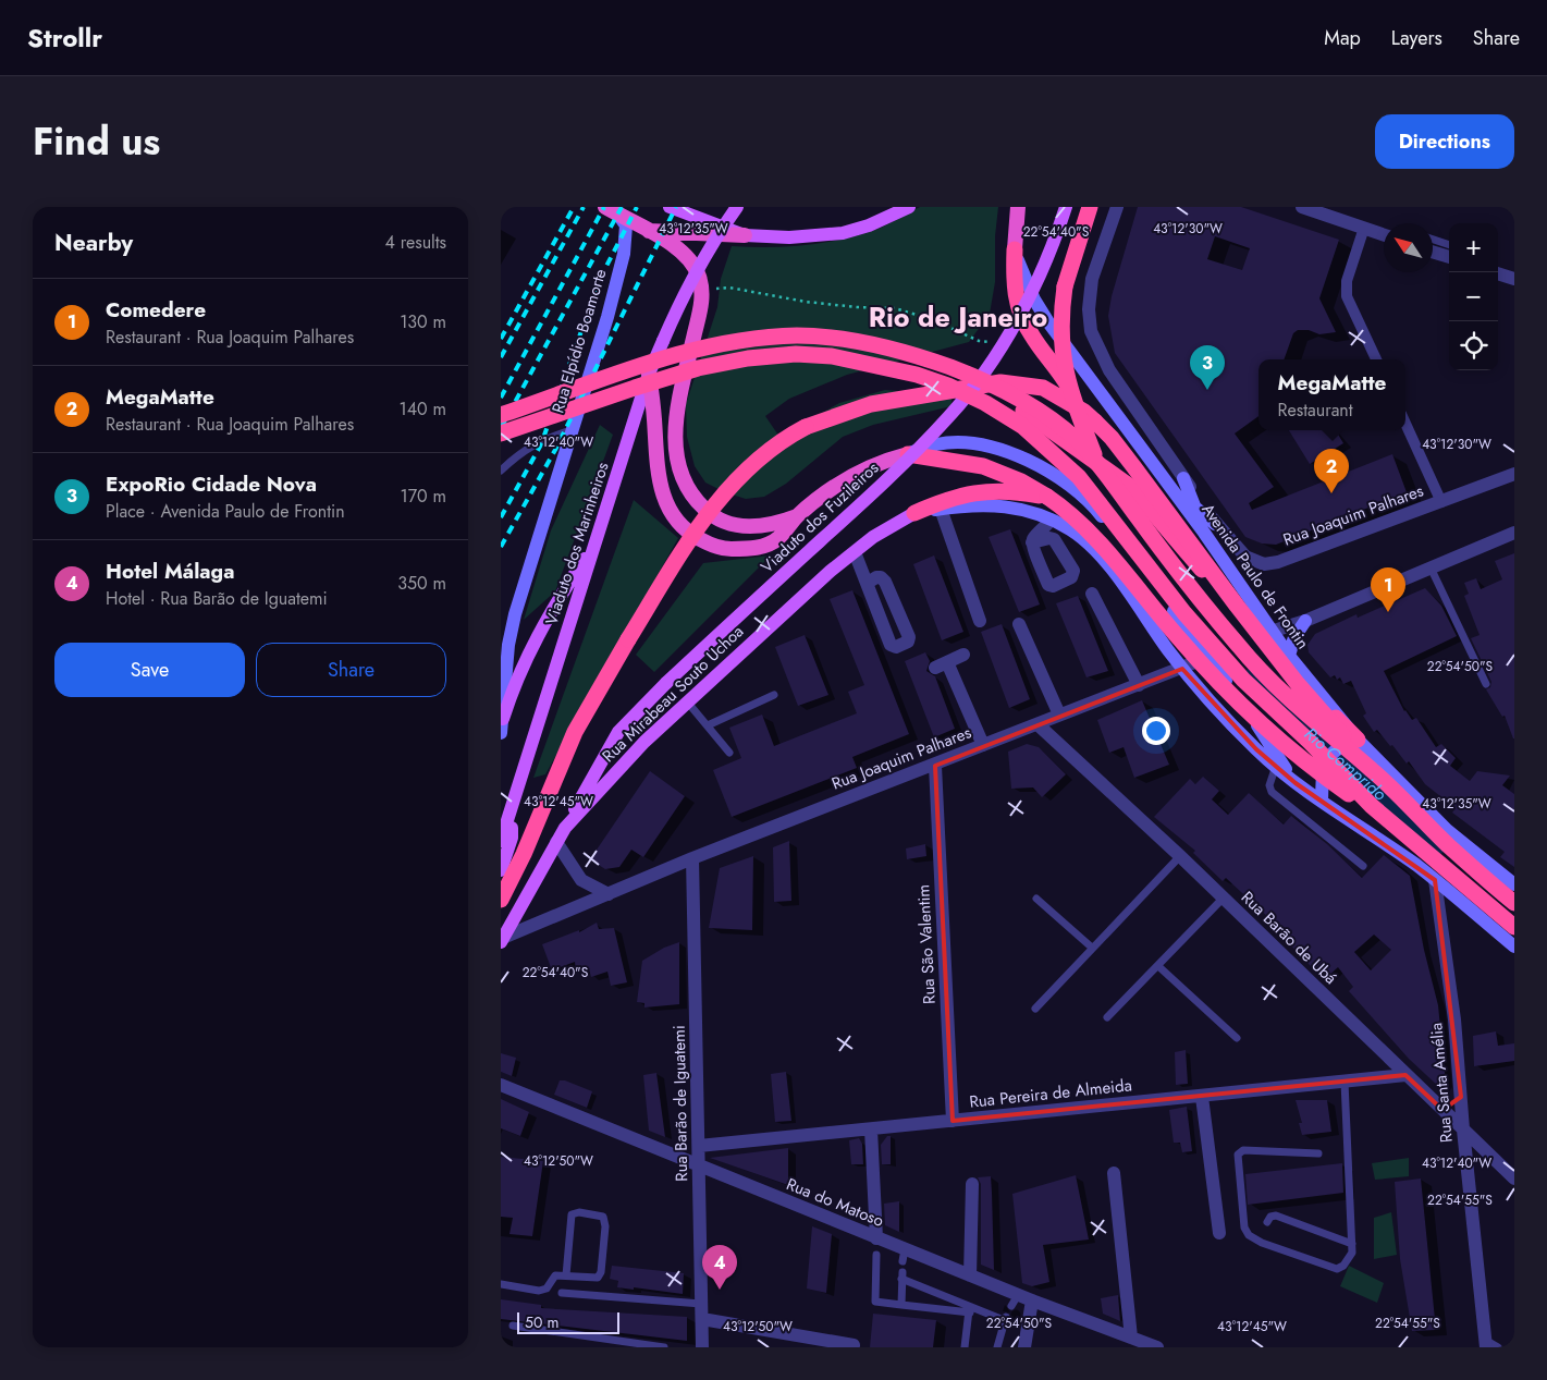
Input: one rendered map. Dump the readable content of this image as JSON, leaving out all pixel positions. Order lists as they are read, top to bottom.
{
  "streets": {
    "main road": [
      "Rua Elpídio Boamorte",
      "Viaduto dos Fuzileiros",
      "Viaduto dos Marinheiros",
      "Avenida Paulo de Frontin",
      "Rua Mirabeau Souto Uchoa"
    ],
    "street": [
      "Rua Joaquim Palhares",
      "Rua Barão de Ubá",
      "Rua São Valentim",
      "Rua Santa Amélia",
      "Rua Pereira de Almeida",
      "Rua Barão de Iguatemi",
      "Rua do Matoso"
    ]
  },
  "crossings": [
    ["Rua Joaquim Palhares", "Avenida Paulo de Frontin"],
    ["Rua Joaquim Palhares", "Rua Mirabeau Souto Uchoa"],
    ["Rua Joaquim Palhares", "Rua Barão de Ubá"],
    ["Rua Joaquim Palhares", "Rua São Valentim"],
    ["Rua Joaquim Palhares", "Rua Barão de Iguatemi"],
    ["Viaduto dos Fuzileiros", "Rua Mirabeau Souto Uchoa"],
    ["Rua Barão de Ubá", "Rua Santa Amélia"],
    ["Rua Barão de Ubá", "Rua Pereira de Almeida"],
    ["Rua São Valentim", "Rua Pereira de Almeida"],
    ["Rua Pereira de Almeida", "Rua Barão de Iguatemi"],
    ["Rua Barão de Iguatemi", "Rua do Matoso"]
  ],
  "districts": ["Rio de Janeiro"],
  "water": ["Rio Comprido"],
  "scale_bar": "50 m",
  "north": "top left",
  "page": {
    "header": "Strollr",
    "nav": ["Map", "Layers", "Share"],
    "title": "Find us",
    "buttons": [
      "Directions",
      ["Save", "Share"]
    ],
    "heading": ["Nearby", "4 results"],
    "map_buttons": ["+", "−"],
    "list": [
      {
        "mark": "1",
        "name": "Comedere",
        "note": "Restaurant · Rua Joaquim Palhares",
        "value": "130 m"
      },
      {
        "mark": "2",
        "name": "MegaMatte",
        "note": "Restaurant · Rua Joaquim Palhares",
        "value": "140 m"
      },
      {
        "mark": "3",
        "name": "ExpoRio Cidade Nova",
        "note": "Place · Avenida Paulo de Frontin",
        "value": "170 m"
      },
      {
        "mark": "4",
        "name": "Hotel Málaga",
        "note": "Hotel · Rua Barão de Iguatemi",
        "value": "350 m"
      }
    ],
    "pins": [
      "3",
      "2",
      "1",
      "4"
    ],
    "popup": ["MegaMatte", "Restaurant"],
    "scale": "50 m"
  },
  "coordinates": [
    "43°12'35\"W",
    "43°12'30\"W",
    "22°54'40\"S",
    "43°12'40\"W",
    "22°54'50\"S",
    "43°12'45\"W",
    "43°12'50\"W",
    "22°54'55\"S"
  ]
}
